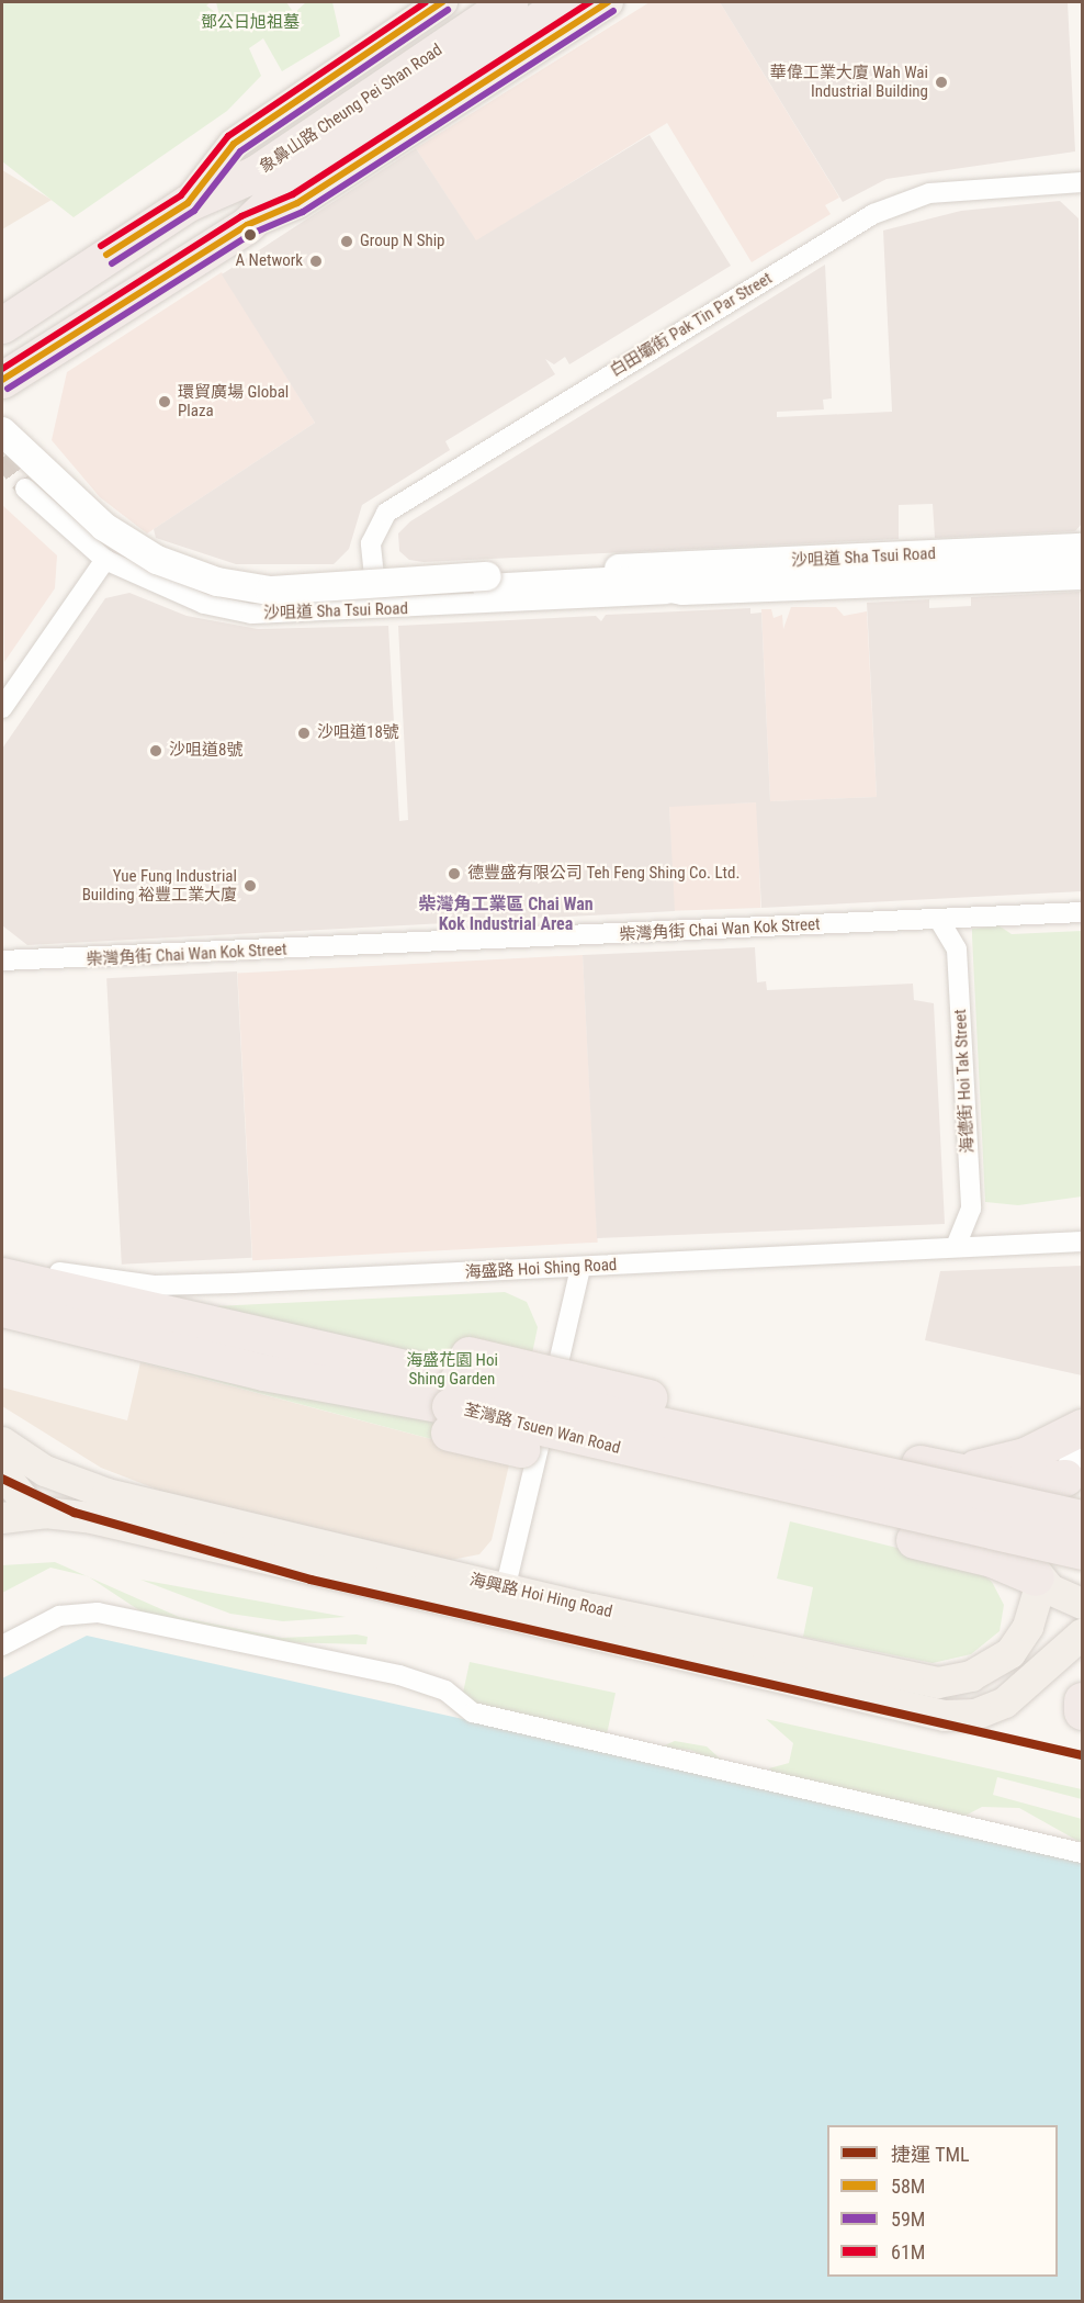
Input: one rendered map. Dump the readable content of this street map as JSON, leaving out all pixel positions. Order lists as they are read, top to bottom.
{
  "streets": {
    "highway": ["象鼻山路 Cheung Pei Shan Road", "荃灣路 Tsuen Wan Road"],
    "main road": ["海興路 Hoi Hing Road"],
    "street": [
      "白田壩街 Pak Tin Par Street",
      "沙咀道 Sha Tsui Road",
      "柴灣角街 Chai Wan Kok Street",
      "海德街 Hoi Tak Street",
      "海盛路 Hoi Shing Road"
    ]
  },
  "crossings": [
    ["柴灣角街 Chai Wan Kok Street", "海德街 Hoi Tak Street"],
    ["海德街 Hoi Tak Street", "海盛路 Hoi Shing Road"]
  ],
  "districts": ["柴灣角工業區 Chai Wan Kok Industrial Area"],
  "parks": ["鄧公日旭祖墓", "海盛花園 Hoi Shing Garden"],
  "places": [
    "華偉工業大廈 Wah Wai Industrial Building",
    "Group N Ship",
    "A Network",
    "環貿廣場 Global Plaza",
    "沙咀道18號",
    "沙咀道8號",
    "德豐盛有限公司 Teh Feng Shing Co. Ltd.",
    "Yue Fung Industrial Building 裕豐工業大廈"
  ],
  "lines": [
    "transit line 58M",
    "transit line 61M",
    "transit line 59M",
    "metro line TML"
  ],
  "legend": [
    "捷運 TML",
    "58M",
    "59M",
    "61M"
  ]
}
